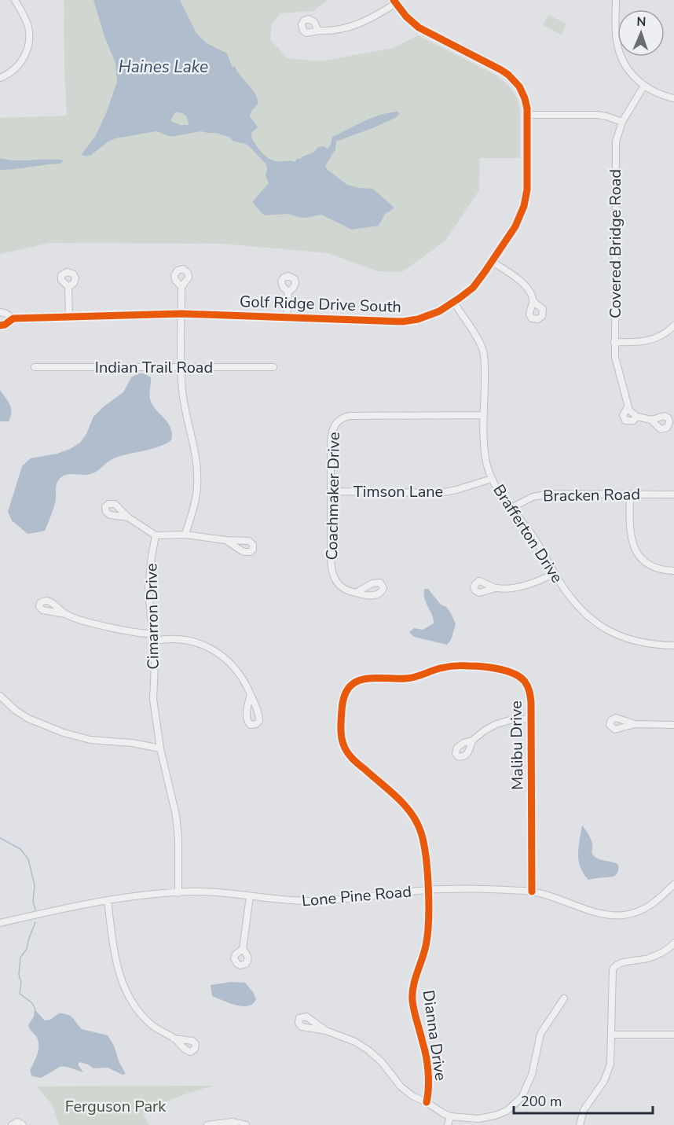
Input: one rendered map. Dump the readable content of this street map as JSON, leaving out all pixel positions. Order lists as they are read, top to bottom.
{
  "streets": {
    "street": [
      "Covered Bridge Road",
      "Golf Ridge Drive South",
      "Indian Trail Road",
      "Timson Lane",
      "Bracken Road",
      "Coachmaker Drive",
      "Brafferton Drive",
      "Cimarron Drive",
      "Malibu Drive",
      "Lone Pine Road",
      "Dianna Drive"
    ]
  },
  "crossings": [
    ["Golf Ridge Drive South", "Brafferton Drive"],
    ["Timson Lane", "Coachmaker Drive"],
    ["Timson Lane", "Brafferton Drive"],
    ["Bracken Road", "Brafferton Drive"],
    ["Coachmaker Drive", "Brafferton Drive"],
    ["Cimarron Drive", "Lone Pine Road"],
    ["Malibu Drive", "Lone Pine Road"],
    ["Malibu Drive", "Dianna Drive"],
    ["Lone Pine Road", "Dianna Drive"]
  ],
  "water": ["Haines Lake"],
  "parks": ["Ferguson Park"],
  "scale_bar": "200 m",
  "north": "top"
}
